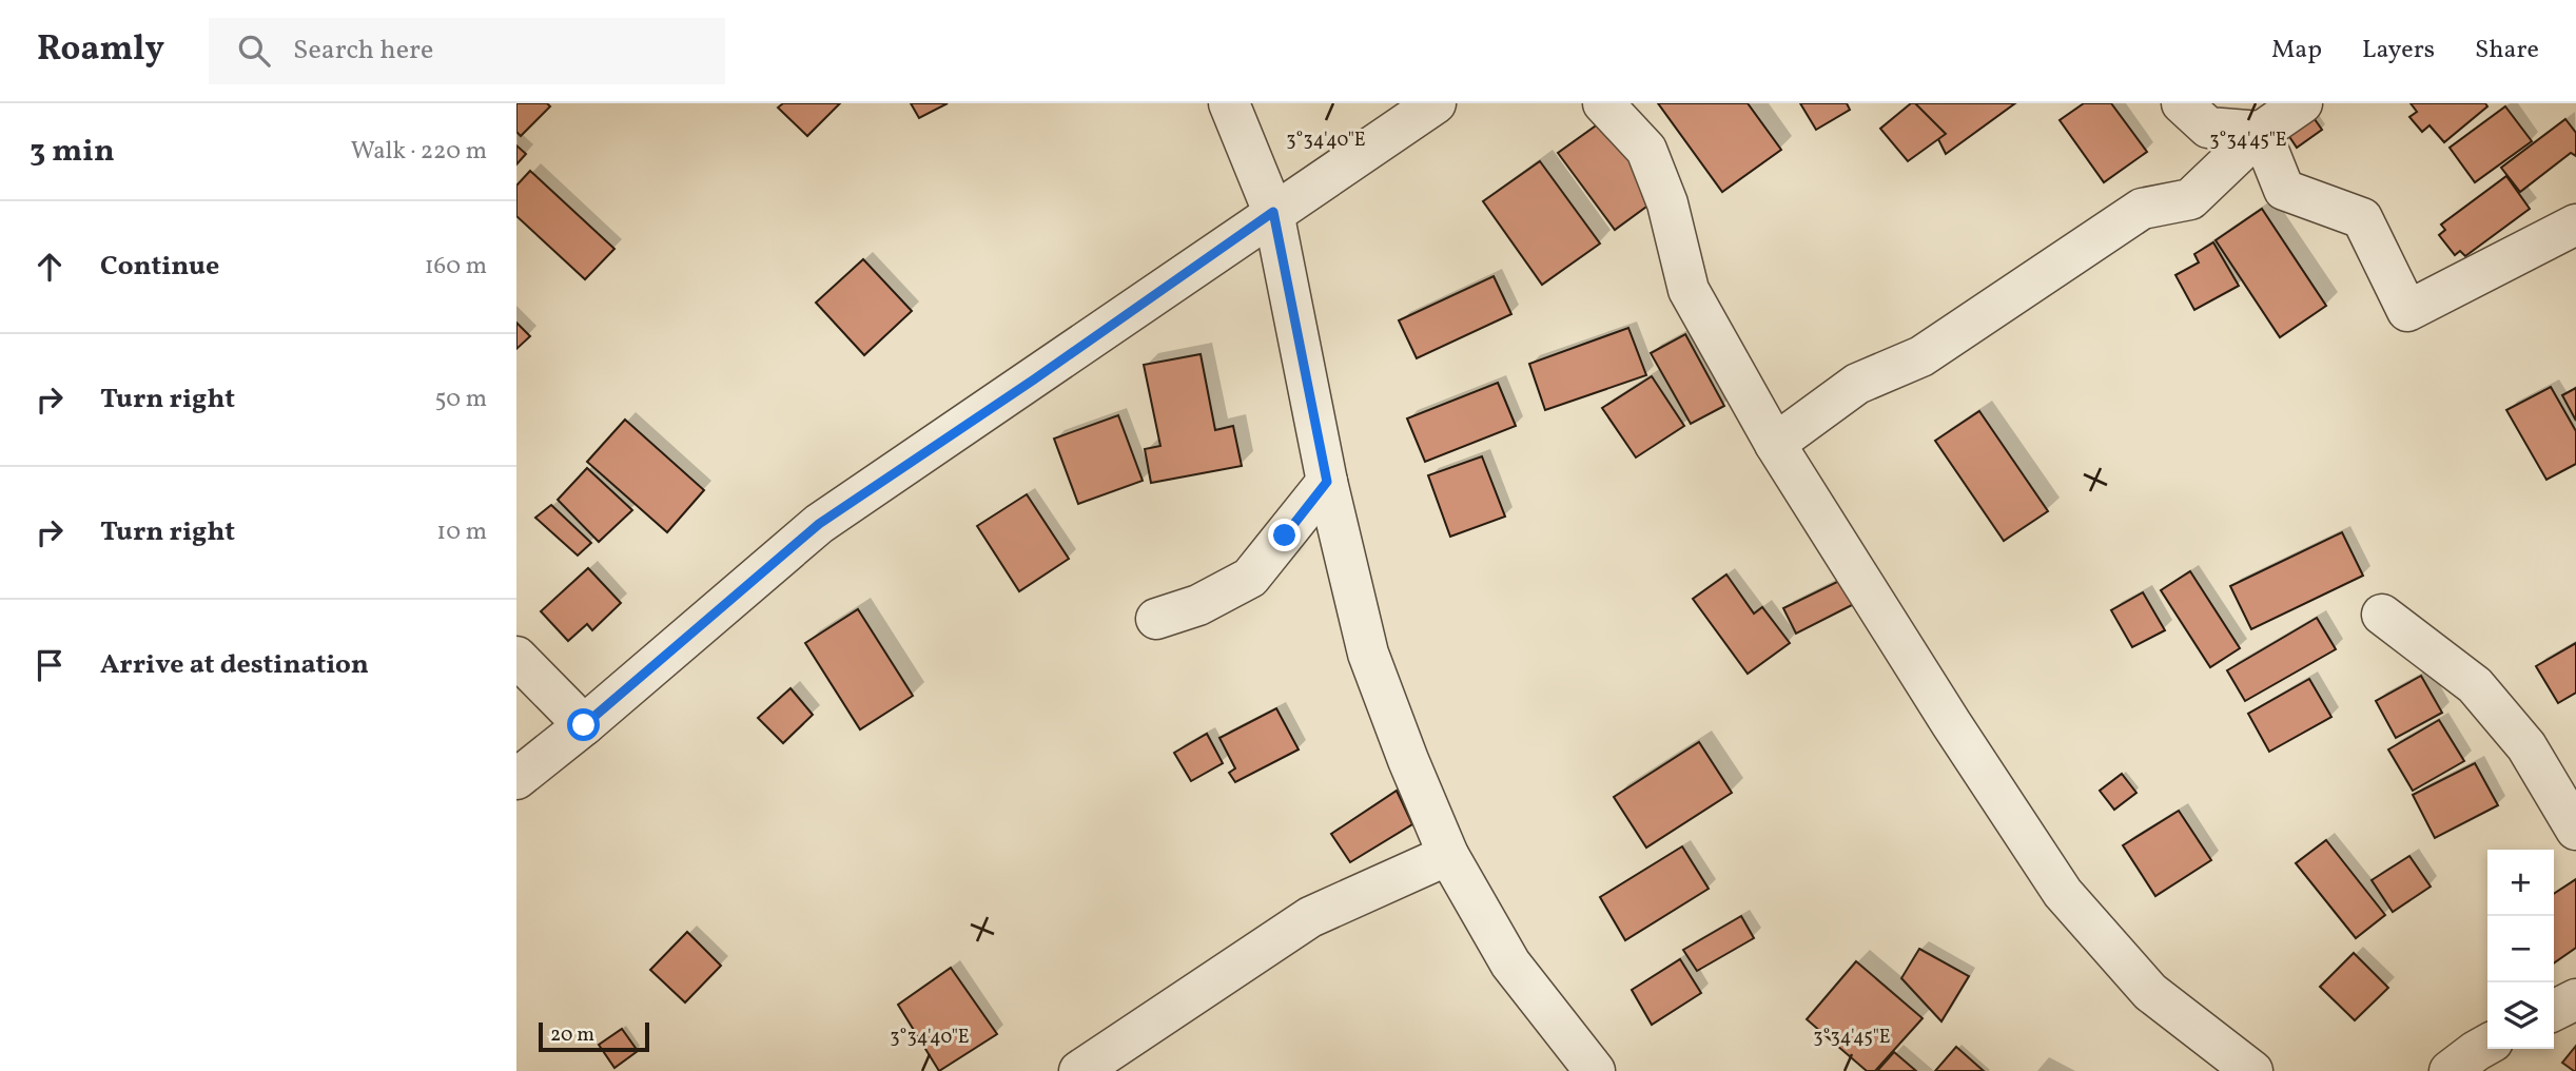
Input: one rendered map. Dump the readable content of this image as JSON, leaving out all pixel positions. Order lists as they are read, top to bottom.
{
  "scale_bar": "20 m",
  "page": {
    "header": "Roamly",
    "search": "Search here",
    "nav": ["Map", "Layers", "Share"],
    "heading": ["3 min", "Walk · 220 m"],
    "list": [
      ["Continue", "160 m"],
      ["Turn right", "50 m"],
      ["Turn right", "10 m"],
      "Arrive at destination"
    ],
    "map_buttons": ["+", "−"],
    "scale": "20 m"
  },
  "coordinates": ["3°34'40\"E", "3°34'45\"E"]
}
